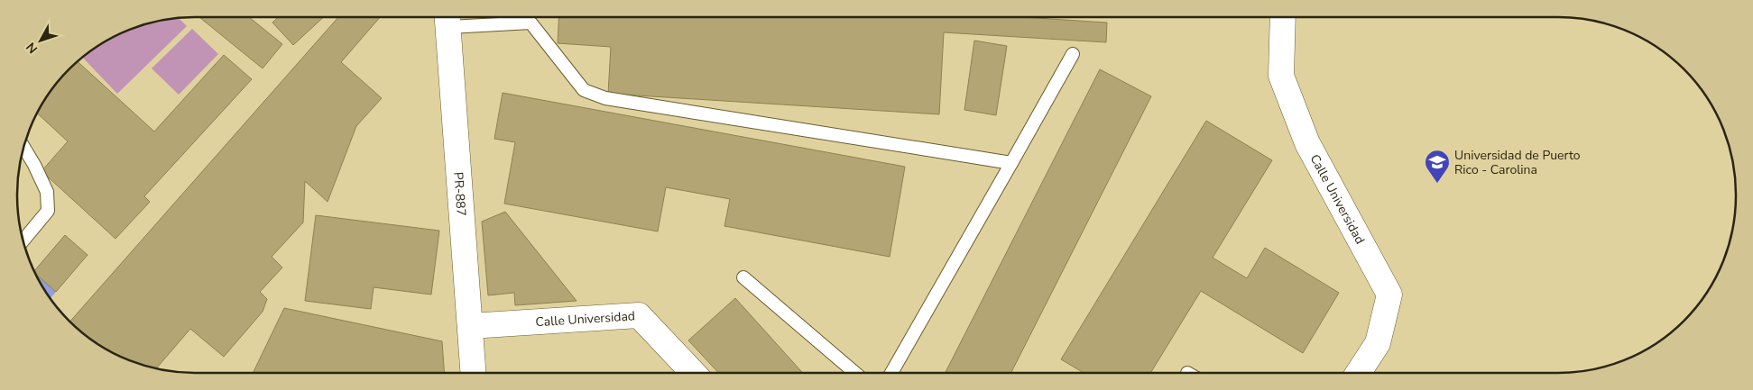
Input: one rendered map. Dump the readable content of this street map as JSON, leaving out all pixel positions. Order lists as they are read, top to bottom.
{
  "streets": {
    "street": ["PR-887", "Calle Universidad"]
  },
  "crossings": [
    ["PR-887", "Calle Universidad"]
  ],
  "places": {
    "school or university": ["Universidad de Puerto Rico - Carolina"]
  },
  "north": "bottom left"
}
